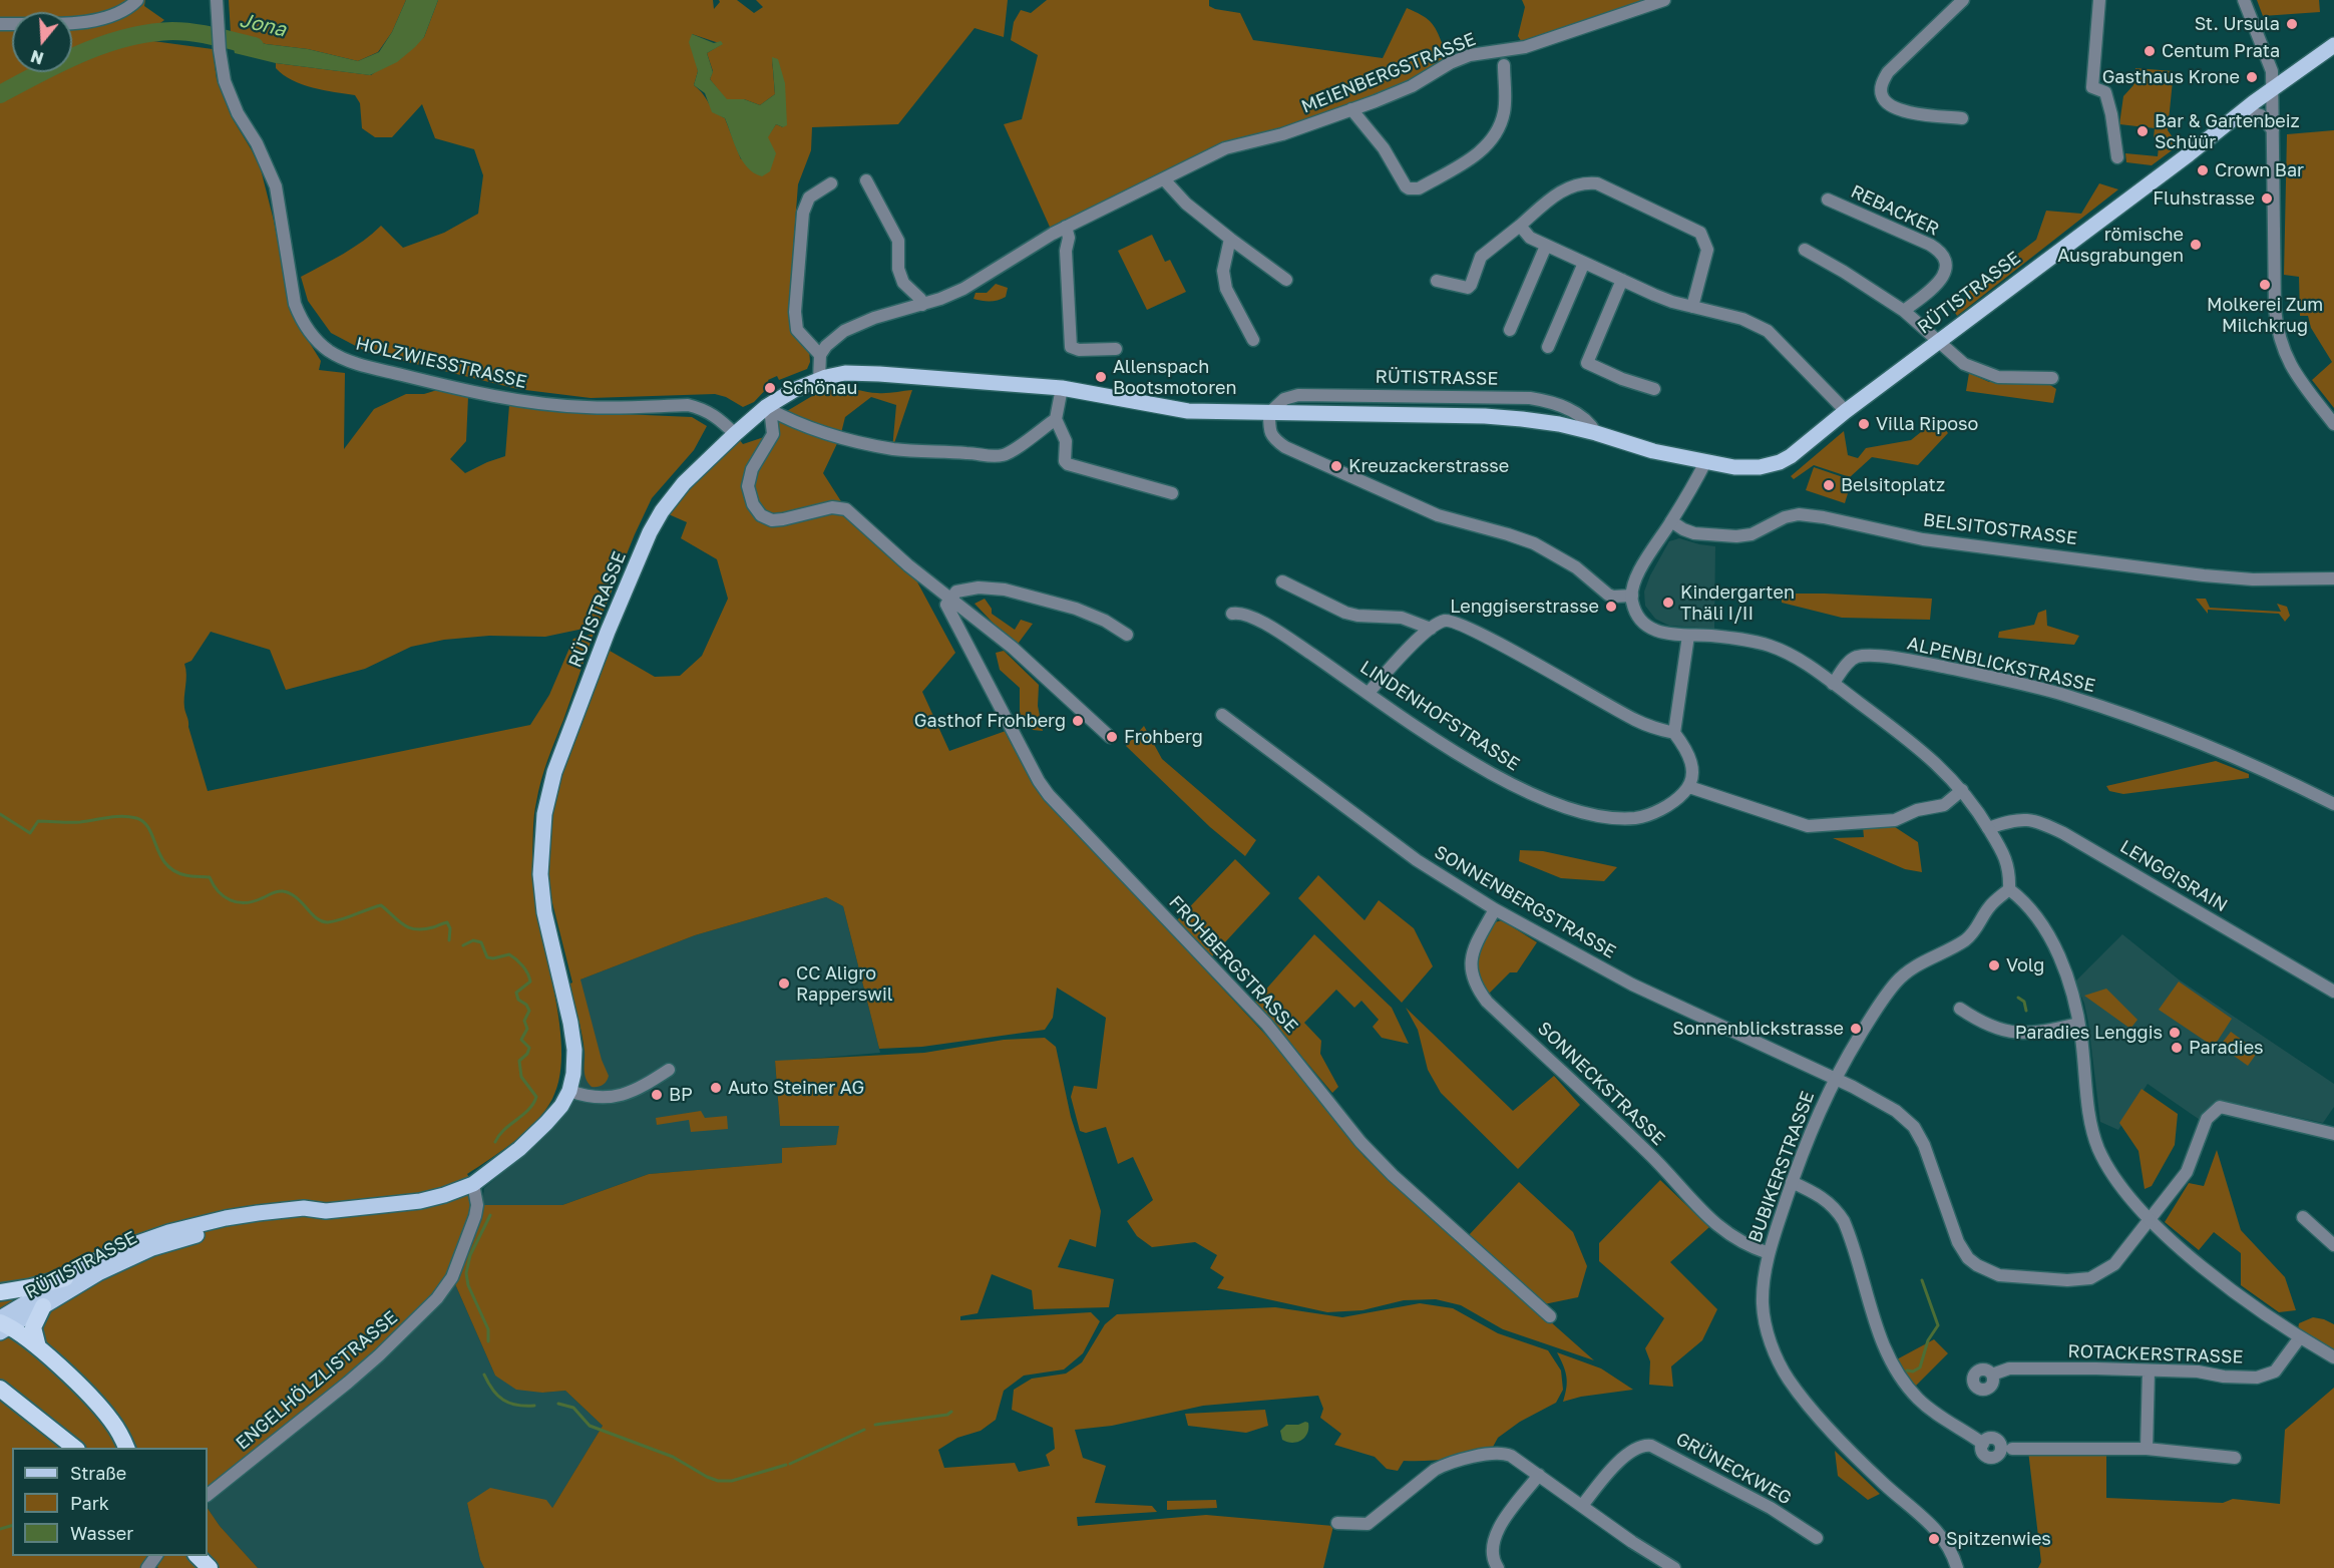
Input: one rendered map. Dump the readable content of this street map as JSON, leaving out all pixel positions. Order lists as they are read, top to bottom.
{
  "streets": {
    "main road": ["RÜTISTRASSE"],
    "street": [
      "MEIENBERGSTRASSE",
      "REBACKER",
      "HOLZWIESSTRASSE",
      "BELSITOSTRASSE",
      "ALPENBLICKSTRASSE",
      "LINDENHOFSTRASSE",
      "LENGGISRAIN",
      "SONNENBERGSTRASSE",
      "FROHBERGSTRASSE",
      "SONNECKSTRASSE",
      "BUBIKERSTRASSE",
      "ROTACKERSTRASSE",
      "ENGELHÖLZLISTRASSE",
      "GRÜNECKWEG"
    ]
  },
  "crossings": [
    ["RÜTISTRASSE", "HOLZWIESSTRASSE"],
    ["RÜTISTRASSE", "ENGELHÖLZLISTRASSE"],
    ["SONNENBERGSTRASSE", "SONNECKSTRASSE"],
    ["SONNENBERGSTRASSE", "BUBIKERSTRASSE"],
    ["SONNECKSTRASSE", "BUBIKERSTRASSE"]
  ],
  "water": ["Jona"],
  "places": [
    "St. Ursula",
    "Centum Prata",
    "Gasthaus Krone",
    "Bar & Gartenbeiz Schüür",
    "Crown Bar",
    "Fluhstrasse",
    "römische Ausgrabungen",
    "Molkerei Zum Milchkrug",
    "Allenspach Bootsmotoren",
    "Schönau",
    "Villa Riposo",
    "Kreuzackerstrasse",
    "Belsitoplatz",
    "Kindergarten Thäli I/II",
    "Lenggiserstrasse",
    "Gasthof Frohberg",
    "Frohberg",
    "Volg",
    "CC Aligro Rapperswil",
    "Sonnenblickstrasse",
    "Paradies Lenggis",
    "Paradies",
    "Auto Steiner AG",
    "BP",
    "Spitzenwies"
  ],
  "legend": ["Straße", "Park", "Wasser"],
  "north": "bottom"
}
